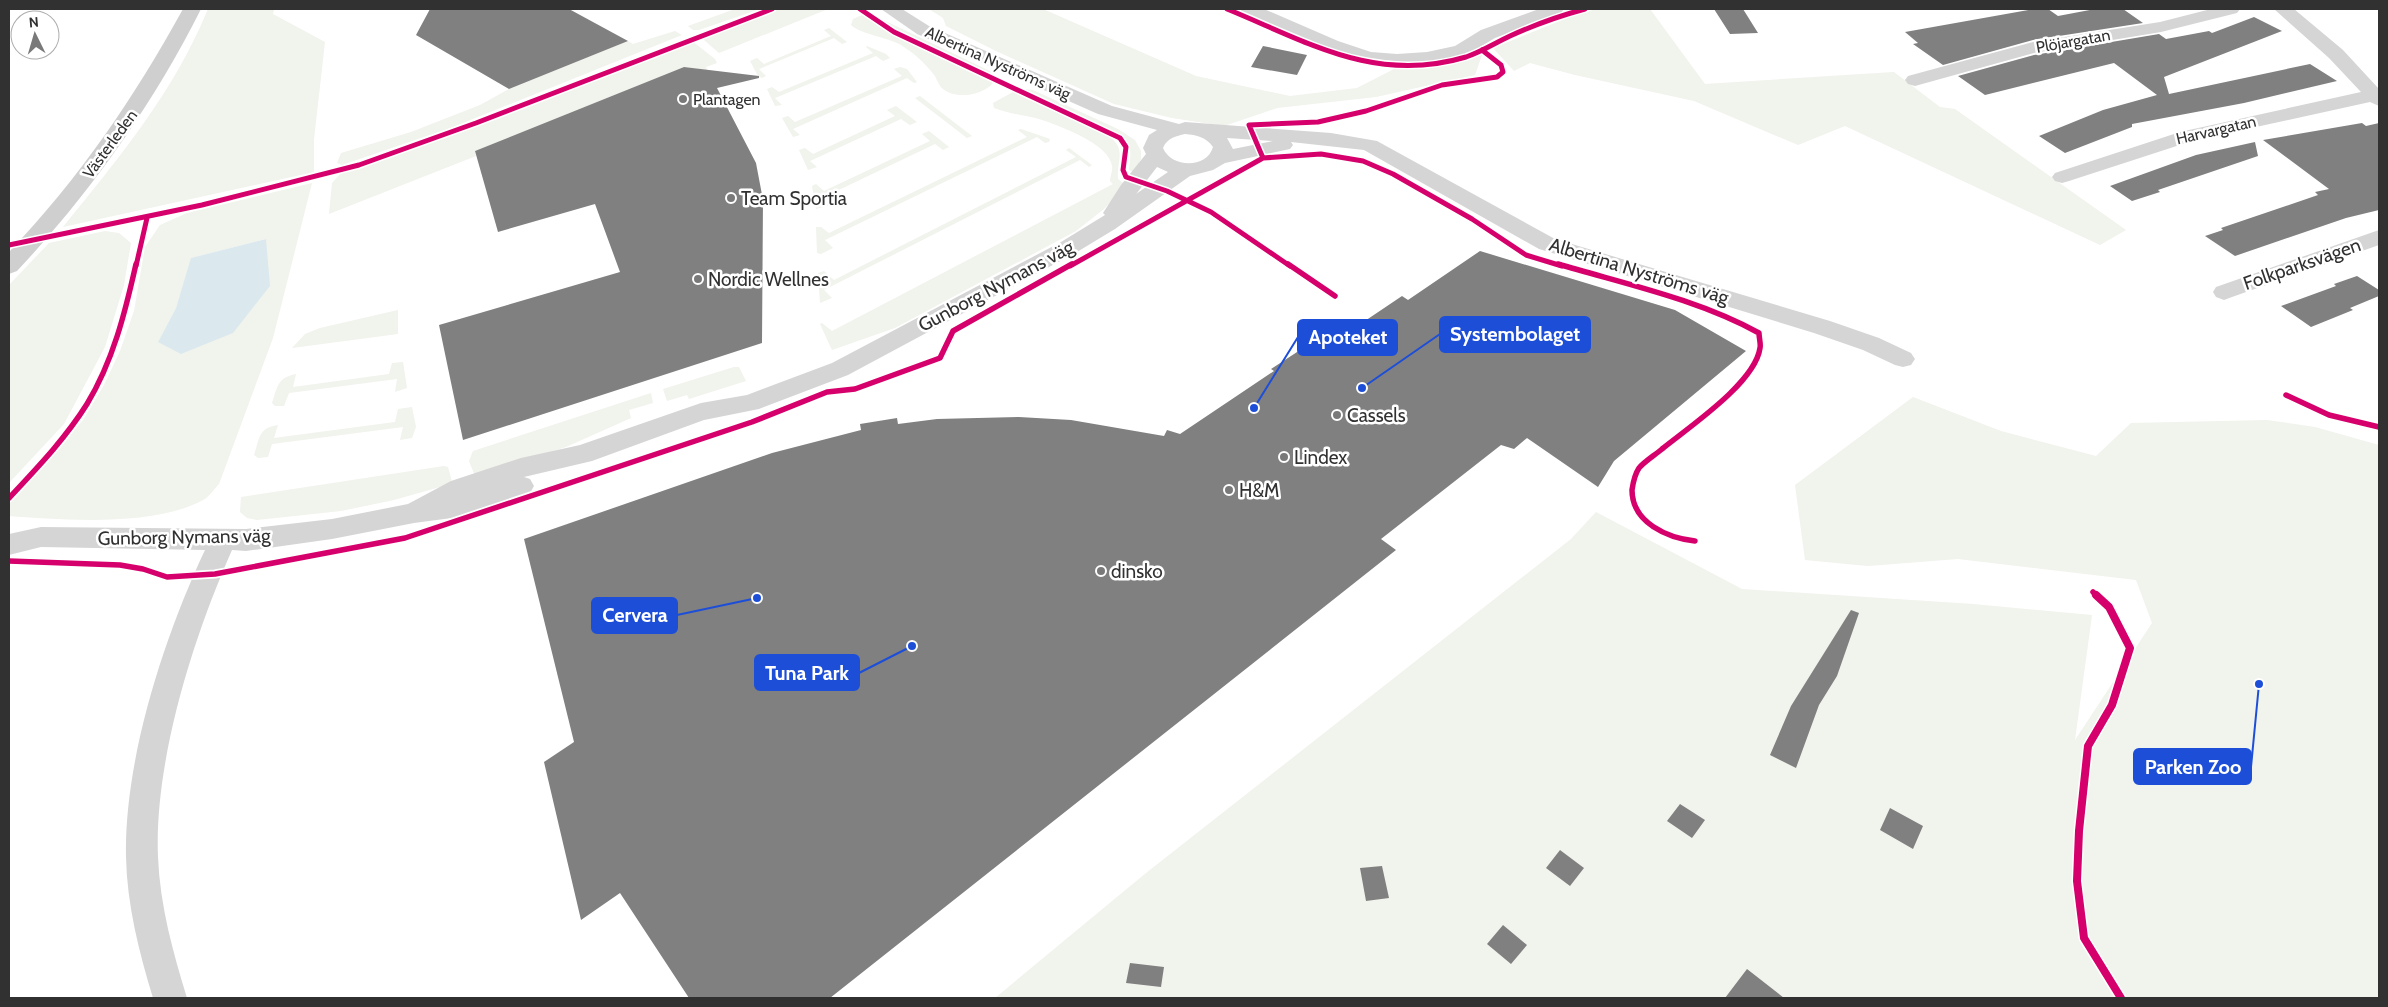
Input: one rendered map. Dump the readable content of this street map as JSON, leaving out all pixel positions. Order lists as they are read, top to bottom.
{
  "streets": {
    "main road": ["Västerleden"],
    "street": [
      "Plöjargatan",
      "Albertina Nyströms väg",
      "Harvargatan",
      "Folkparksvägen",
      "Gunborg Nymans väg"
    ]
  },
  "crossings": [
    ["Albertina Nyströms väg", "Gunborg Nymans väg"]
  ],
  "places": [
    "Plantagen",
    "Team Sportia",
    "Nordic Wellnes",
    "Systembolaget",
    "Apoteket",
    "Cassels",
    "Lindex",
    "H&M",
    "dinsko",
    "Cervera",
    "Tuna Park",
    "Parken Zoo"
  ],
  "north": "top"
}
